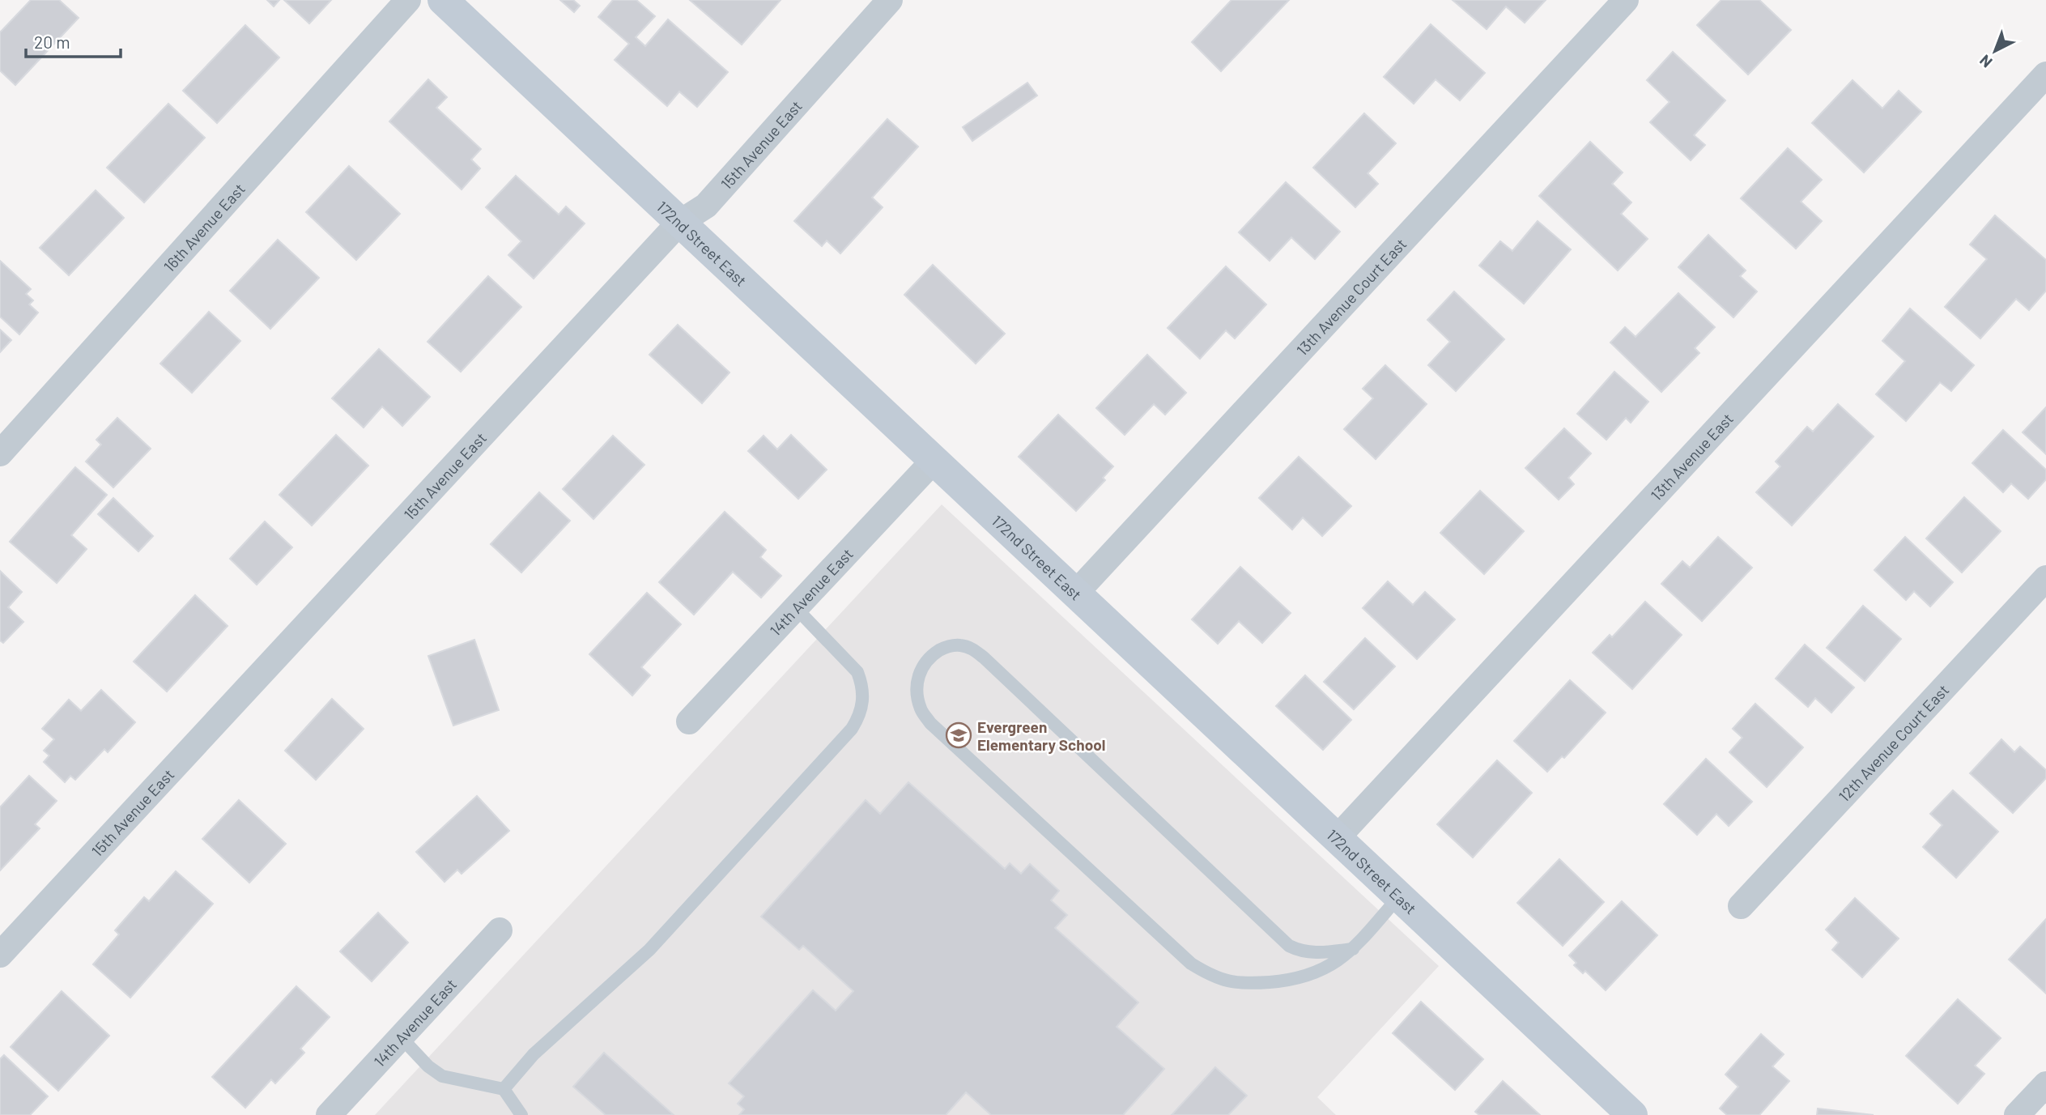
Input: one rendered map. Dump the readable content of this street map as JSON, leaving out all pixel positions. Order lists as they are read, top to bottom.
{
  "streets": {
    "street": [
      "15th Avenue East",
      "16th Avenue East",
      "172nd Street East",
      "13th Avenue Court East",
      "13th Avenue East",
      "14th Avenue East",
      "12th Avenue Court East"
    ]
  },
  "crossings": [
    ["15th Avenue East", "172nd Street East"],
    ["172nd Street East", "13th Avenue Court East"],
    ["172nd Street East", "13th Avenue East"],
    ["172nd Street East", "14th Avenue East"]
  ],
  "places": {
    "school or university": ["Evergreen Elementary School"]
  },
  "scale_bar": "20 m",
  "north": "bottom left"
}
